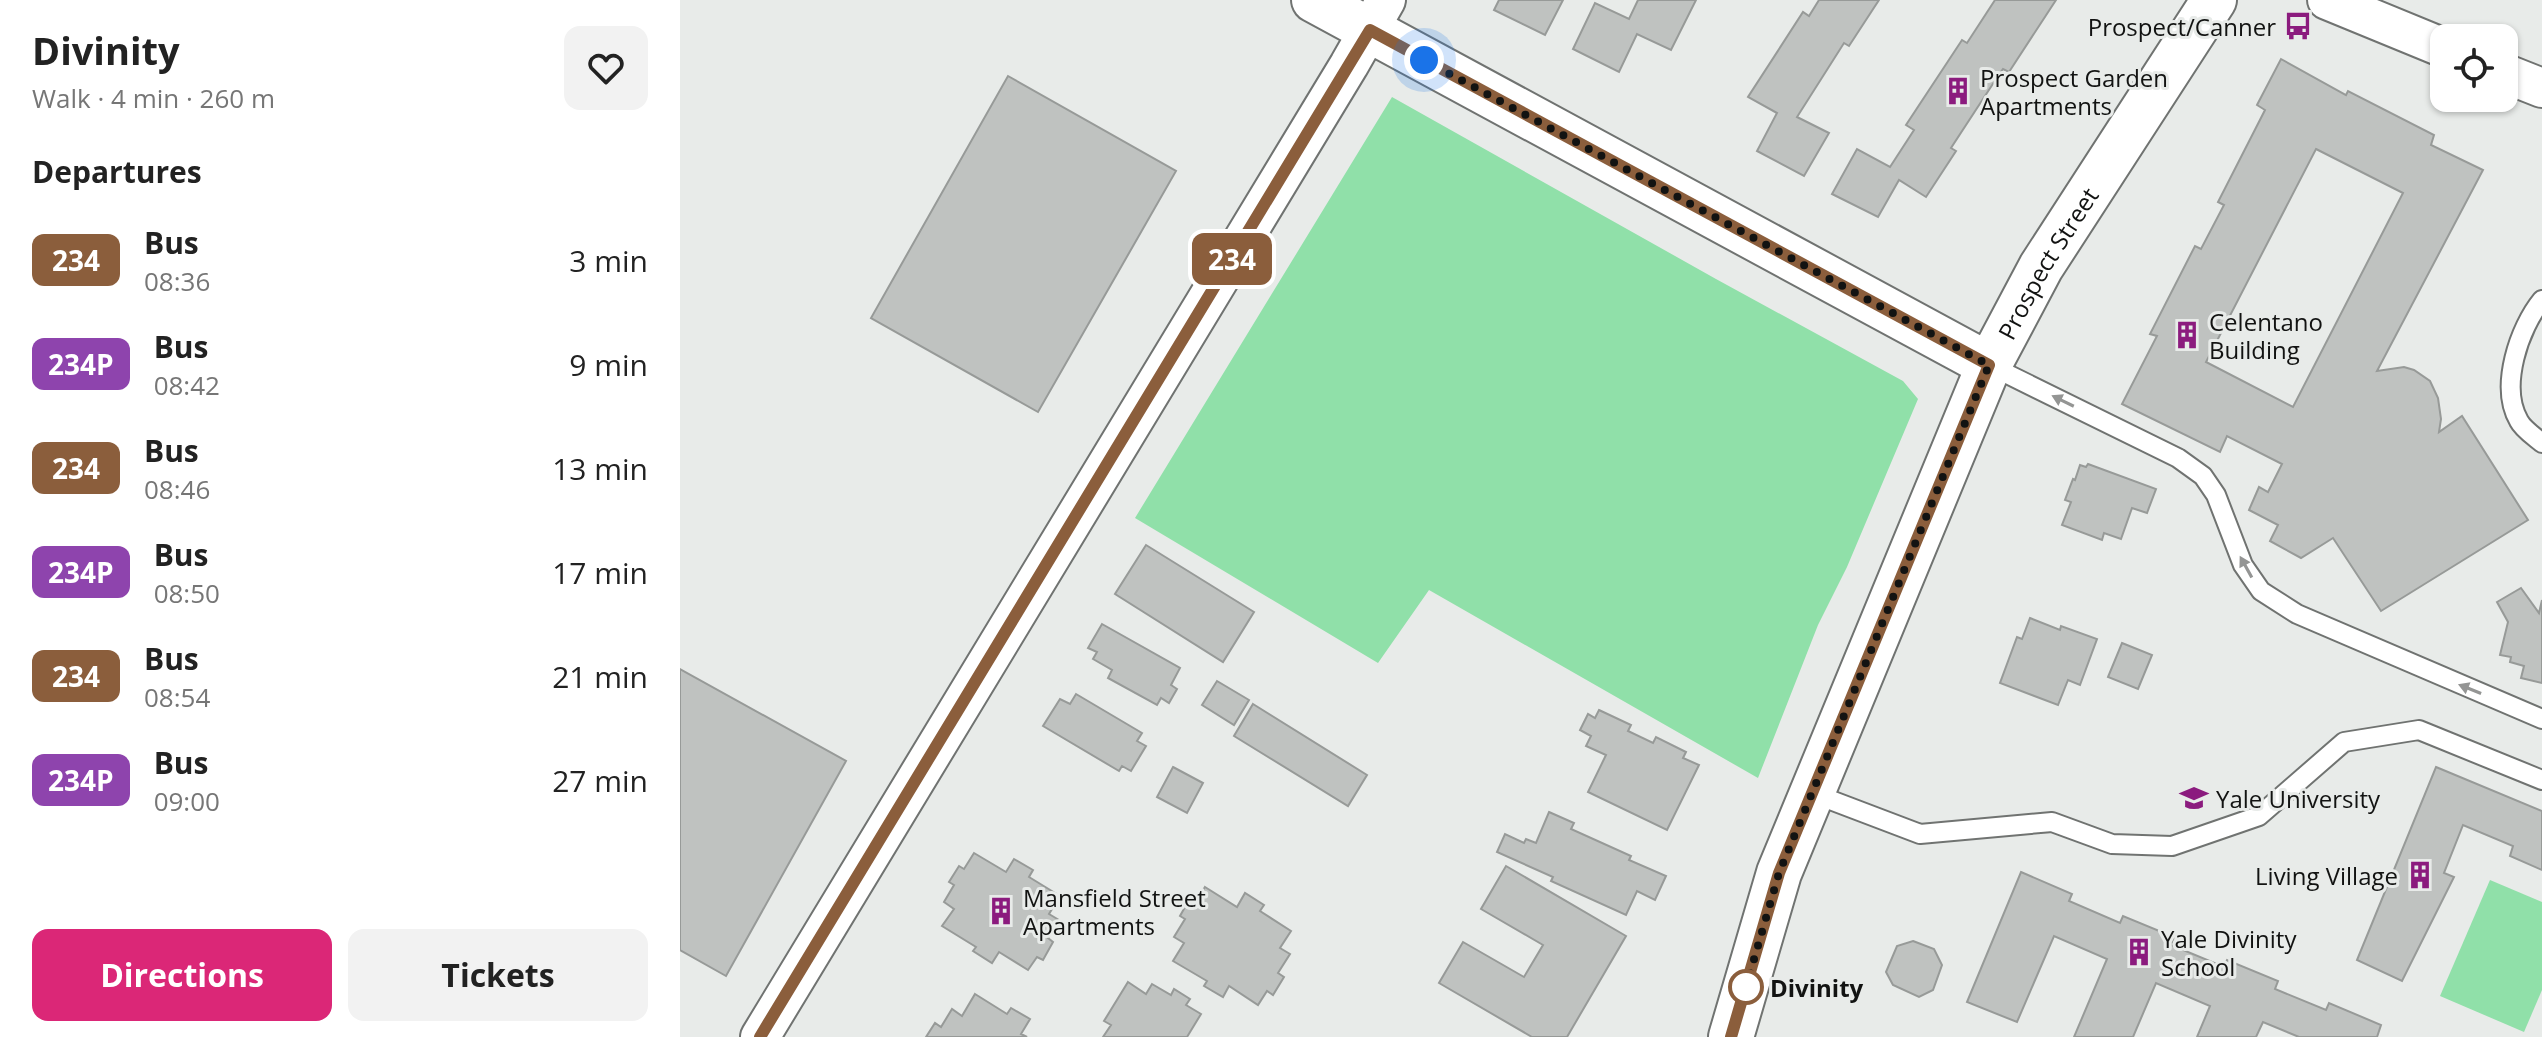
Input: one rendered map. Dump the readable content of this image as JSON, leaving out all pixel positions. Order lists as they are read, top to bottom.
{
  "streets": {
    "main road": ["Prospect Street"]
  },
  "places": {
    "bus stop": ["Prospect/Canner"],
    "building": [
      "Prospect Garden Apartments",
      "Celentano Building",
      "Living Village",
      "Mansfield Street Apartments",
      "Yale Divinity School"
    ],
    "school or university": ["Yale University"],
    "other": ["Divinity"]
  },
  "lines": ["bus line 234"],
  "page": {
    "heading": [
      ["Divinity", "Walk · 4 min · 260 m"],
      "Departures"
    ],
    "on_map": "234",
    "list": [
      {
        "mark": "234",
        "name": "Bus",
        "note": "08:36",
        "value": "3 min"
      },
      {
        "mark": "234P",
        "name": "Bus",
        "note": "08:42",
        "value": "9 min"
      },
      {
        "mark": "234",
        "name": "Bus",
        "note": "08:46",
        "value": "13 min"
      },
      {
        "mark": "234P",
        "name": "Bus",
        "note": "08:50",
        "value": "17 min"
      },
      {
        "mark": "234",
        "name": "Bus",
        "note": "08:54",
        "value": "21 min"
      },
      {
        "mark": "234P",
        "name": "Bus",
        "note": "09:00",
        "value": "27 min"
      }
    ],
    "buttons": ["Directions", "Tickets"]
  }
}
